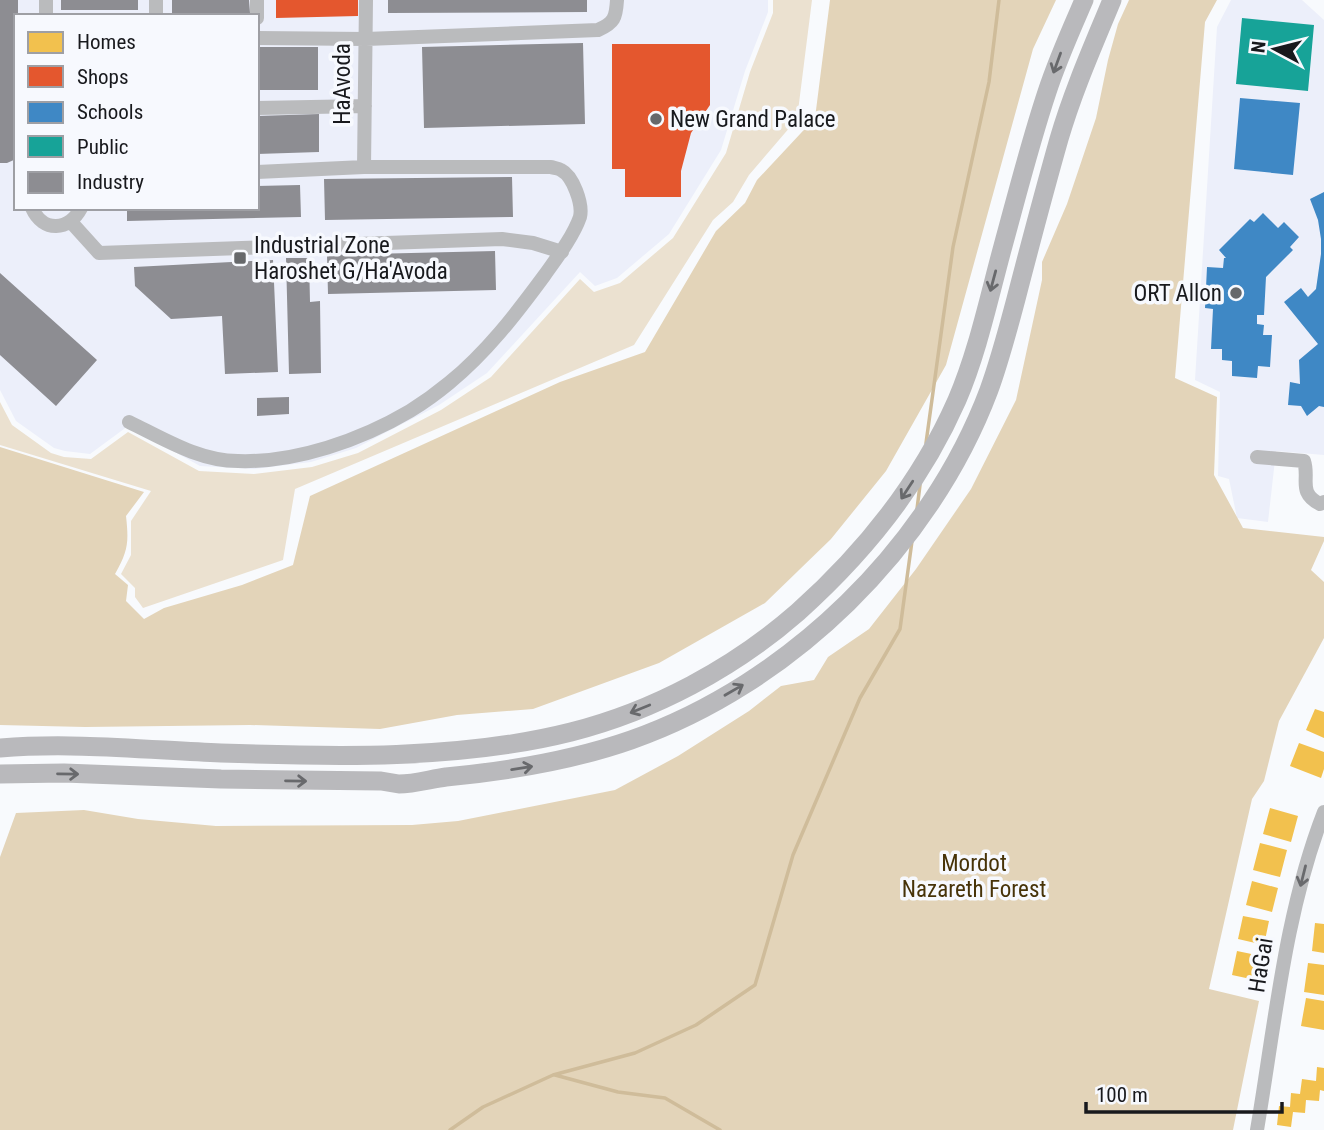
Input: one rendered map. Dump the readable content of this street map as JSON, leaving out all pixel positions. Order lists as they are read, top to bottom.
{
  "streets": {
    "street": ["HaAvoda", "HaGai"]
  },
  "one_way": ["HaGai"],
  "parks": ["Mordot Nazareth Forest"],
  "places": {
    "other": ["New Grand Palace", "ORT Allon"],
    "transit": ["Industrial Zone Haroshet G/Ha'Avoda"]
  },
  "legend": [
    "Homes",
    "Shops",
    "Schools",
    "Public",
    "Industry"
  ],
  "scale_bar": "100 m",
  "north": "left"
}
